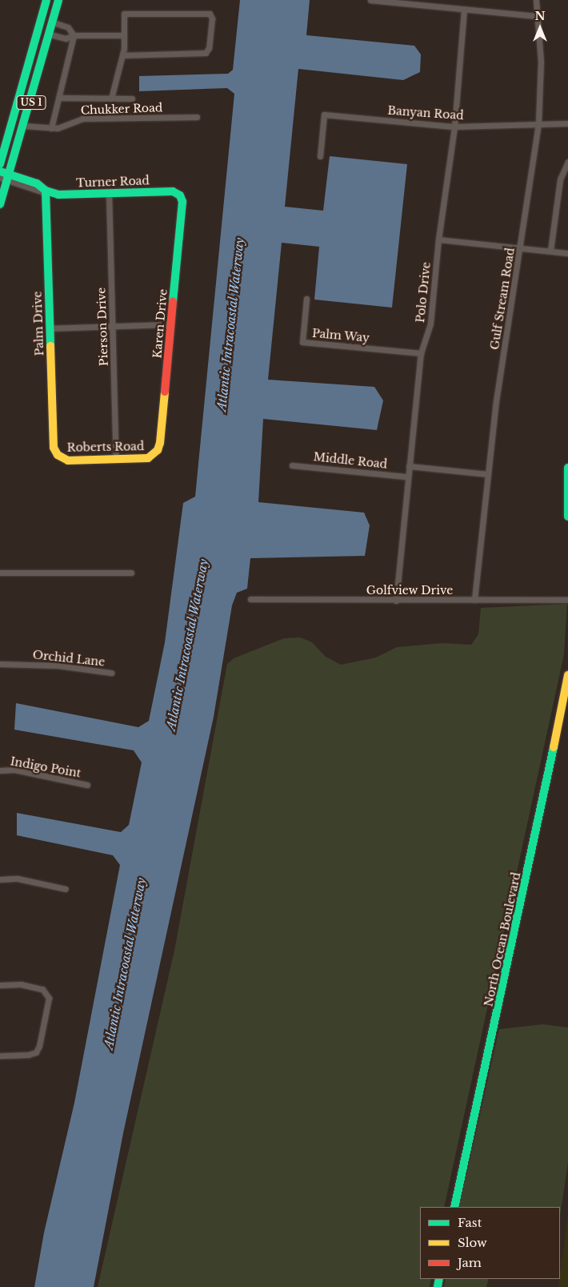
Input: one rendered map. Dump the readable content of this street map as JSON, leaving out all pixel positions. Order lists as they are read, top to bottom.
{
  "streets": {
    "main road": [
      "US 1",
      "Turner Road",
      "Palm Drive",
      "Karen Drive",
      "Roberts Road",
      "North Ocean Boulevard"
    ],
    "street": [
      "Chukker Road",
      "Banyan Road",
      "Polo Drive",
      "Gulf Stream Road",
      "Pierson Drive",
      "Palm Way",
      "Middle Road",
      "Golfview Drive",
      "Orchid Lane",
      "Indigo Point"
    ]
  },
  "crossings": [
    ["US 1", "Chukker Road"],
    ["US 1", "Turner Road"],
    ["Banyan Road", "Polo Drive"],
    ["Banyan Road", "Gulf Stream Road"],
    ["Turner Road", "Palm Drive"],
    ["Turner Road", "Karen Drive"],
    ["Turner Road", "Pierson Drive"],
    ["Polo Drive", "Palm Way"],
    ["Polo Drive", "Middle Road"],
    ["Polo Drive", "Golfview Drive"],
    ["Gulf Stream Road", "Golfview Drive"],
    ["Palm Drive", "Roberts Road"],
    ["Karen Drive", "Roberts Road"],
    ["Pierson Drive", "Roberts Road"]
  ],
  "water": ["Atlantic Intracoastal Waterway"],
  "legend": ["Fast", "Slow", "Jam"],
  "north": "top"
}
